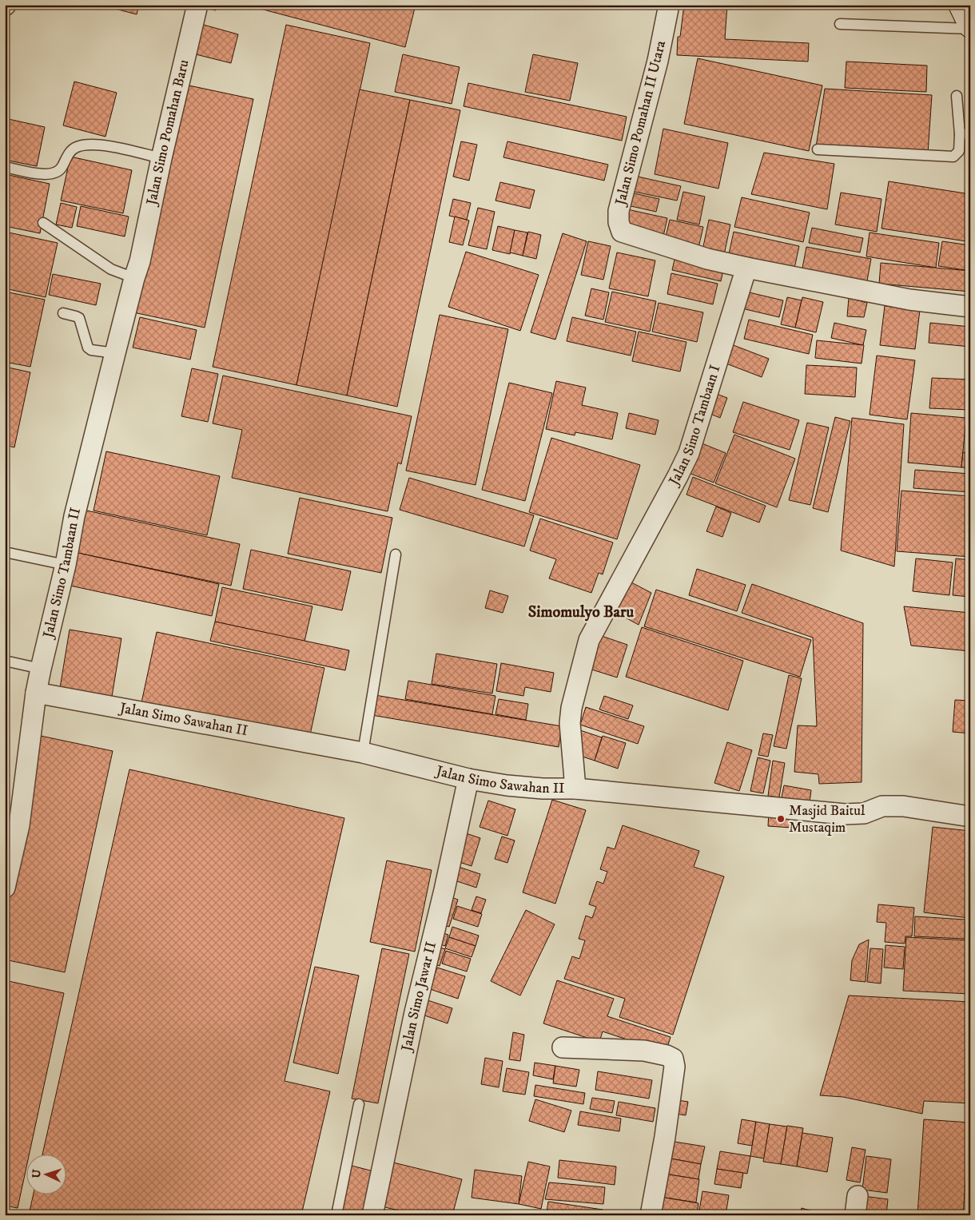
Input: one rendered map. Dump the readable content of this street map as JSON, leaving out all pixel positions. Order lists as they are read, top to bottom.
{
  "streets": {
    "street": [
      "Jalan Simo Pomahan II Utara",
      "Jalan Simo Pomahan Baru",
      "Jalan Simo Tambaan I",
      "Jalan Simo Tambaan II",
      "Jalan Simo Sawahan II",
      "Jalan Simo Jawar II"
    ]
  },
  "crossings": [
    ["Jalan Simo Pomahan II Utara", "Jalan Simo Tambaan I"],
    ["Jalan Simo Pomahan Baru", "Jalan Simo Tambaan II"],
    ["Jalan Simo Tambaan I", "Jalan Simo Sawahan II"],
    ["Jalan Simo Tambaan II", "Jalan Simo Sawahan II"],
    ["Jalan Simo Sawahan II", "Jalan Simo Jawar II"]
  ],
  "districts": ["Simomulyo Baru"],
  "places": ["Masjid Baitul Mustaqim"],
  "north": "left"
}
